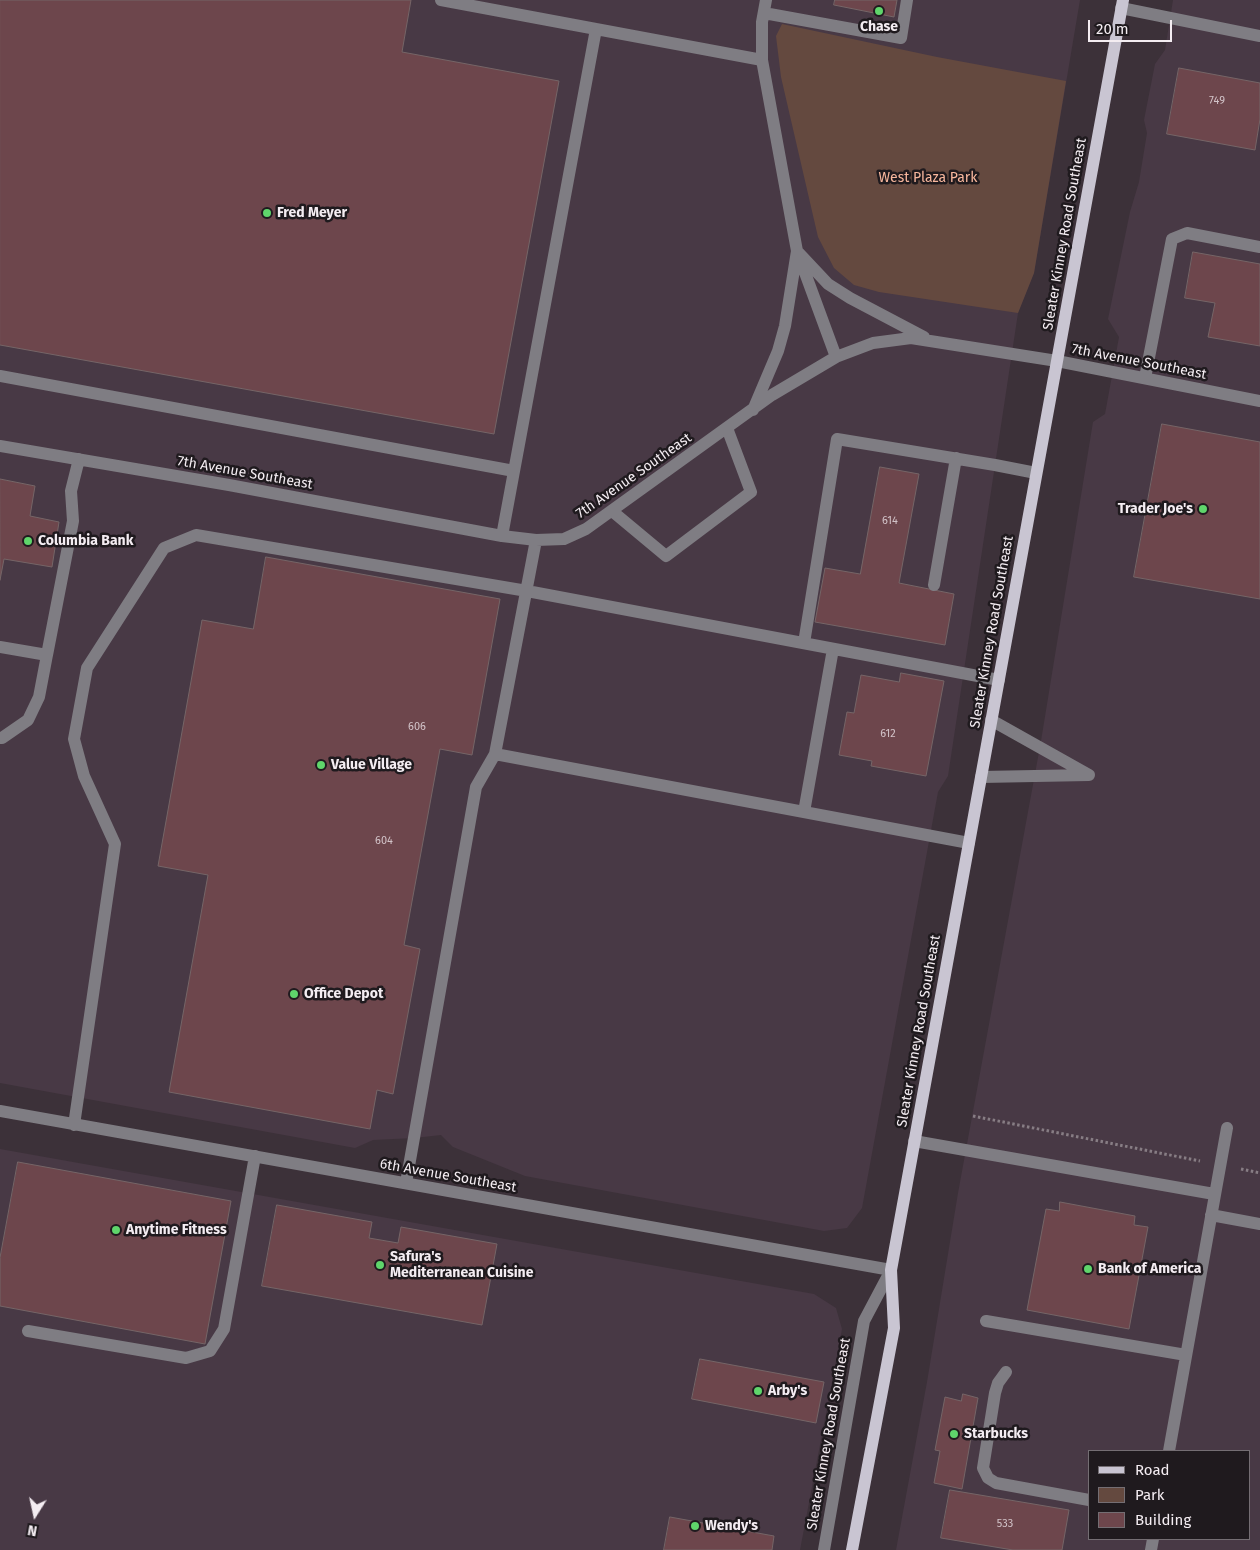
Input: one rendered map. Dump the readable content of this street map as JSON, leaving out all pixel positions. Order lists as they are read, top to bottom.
{
  "streets": {
    "main road": ["Sleater Kinney Road Southeast"],
    "street": ["7th Avenue Southeast", "6th Avenue Southeast"]
  },
  "crossings": [
    ["Sleater Kinney Road Southeast", "7th Avenue Southeast"],
    ["Sleater Kinney Road Southeast", "6th Avenue Southeast"]
  ],
  "parks": ["West Plaza Park"],
  "places": [
    "Chase",
    "Fred Meyer",
    "Trader Joe's",
    "Columbia Bank",
    "Value Village",
    "Office Depot",
    "Anytime Fitness",
    "Safura's Mediterranean Cuisine",
    "Bank of America",
    "Arby's",
    "Starbucks",
    "Wendy's"
  ],
  "house_numbers": [
    "749",
    "614",
    "606",
    "612",
    "604",
    "533"
  ],
  "legend": ["Road", "Park", "Building"],
  "scale_bar": "20 m",
  "north": "bottom"
}
